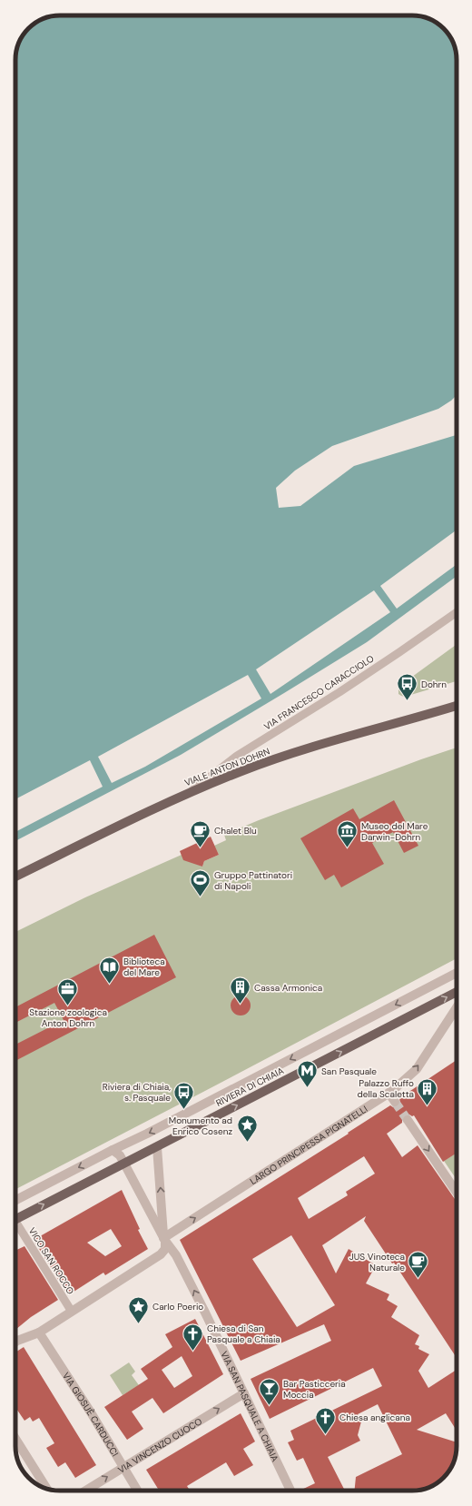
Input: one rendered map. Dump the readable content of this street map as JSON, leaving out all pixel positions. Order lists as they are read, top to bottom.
{
  "streets": {
    "main road": ["VIALE ANTON DOHRN", "RIVIERA DI CHIAIA"],
    "street": [
      "VIA FRANCESCO CARACCIOLO",
      "LARGO PRINCIPESSA PIGNATELLI",
      "VICO SAN ROCCO",
      "VIA SAN PASQUALE A CHIAIA",
      "VIA GIOSUÈ CARDUCCI",
      "VIA VINCENZO CUOCO"
    ]
  },
  "crossings": [
    ["VIA FRANCESCO CARACCIOLO", "VIALE ANTON DOHRN"],
    ["RIVIERA DI CHIAIA", "VIA SAN PASQUALE A CHIAIA"],
    ["LARGO PRINCIPESSA PIGNATELLI", "VIA SAN PASQUALE A CHIAIA"],
    ["VIA SAN PASQUALE A CHIAIA", "VIA VINCENZO CUOCO"],
    ["VIA GIOSUÈ CARDUCCI", "VIA VINCENZO CUOCO"]
  ],
  "one_way": ["RIVIERA DI CHIAIA", "VIA SAN PASQUALE A CHIAIA", "VIA VINCENZO CUOCO"],
  "places": {
    "bus stop": ["Dohrn", "Riviera di Chiaia, s. Pasquale"],
    "cafe": ["Chalet Blu", "JUS Vinoteca Naturale"],
    "museum": ["Museo del Mare Darwin-Dohrn"],
    "sports": ["Gruppo Pattinatori di Napoli"],
    "library": ["Biblioteca del Mare"],
    "building": ["Cassa Armonica", "Palazzo Ruffo della Scaletta"],
    "office": ["Stazione zoologica Anton Dohrn"],
    "metro station": ["San Pasquale"],
    "place": ["Monumento ad Enrico Cosenz", "Carlo Poerio"],
    "church": ["Chiesa di San Pasquale a Chiaia", "Chiesa anglicana"],
    "bar": ["Bar Pasticceria Moccia"]
  }
}
